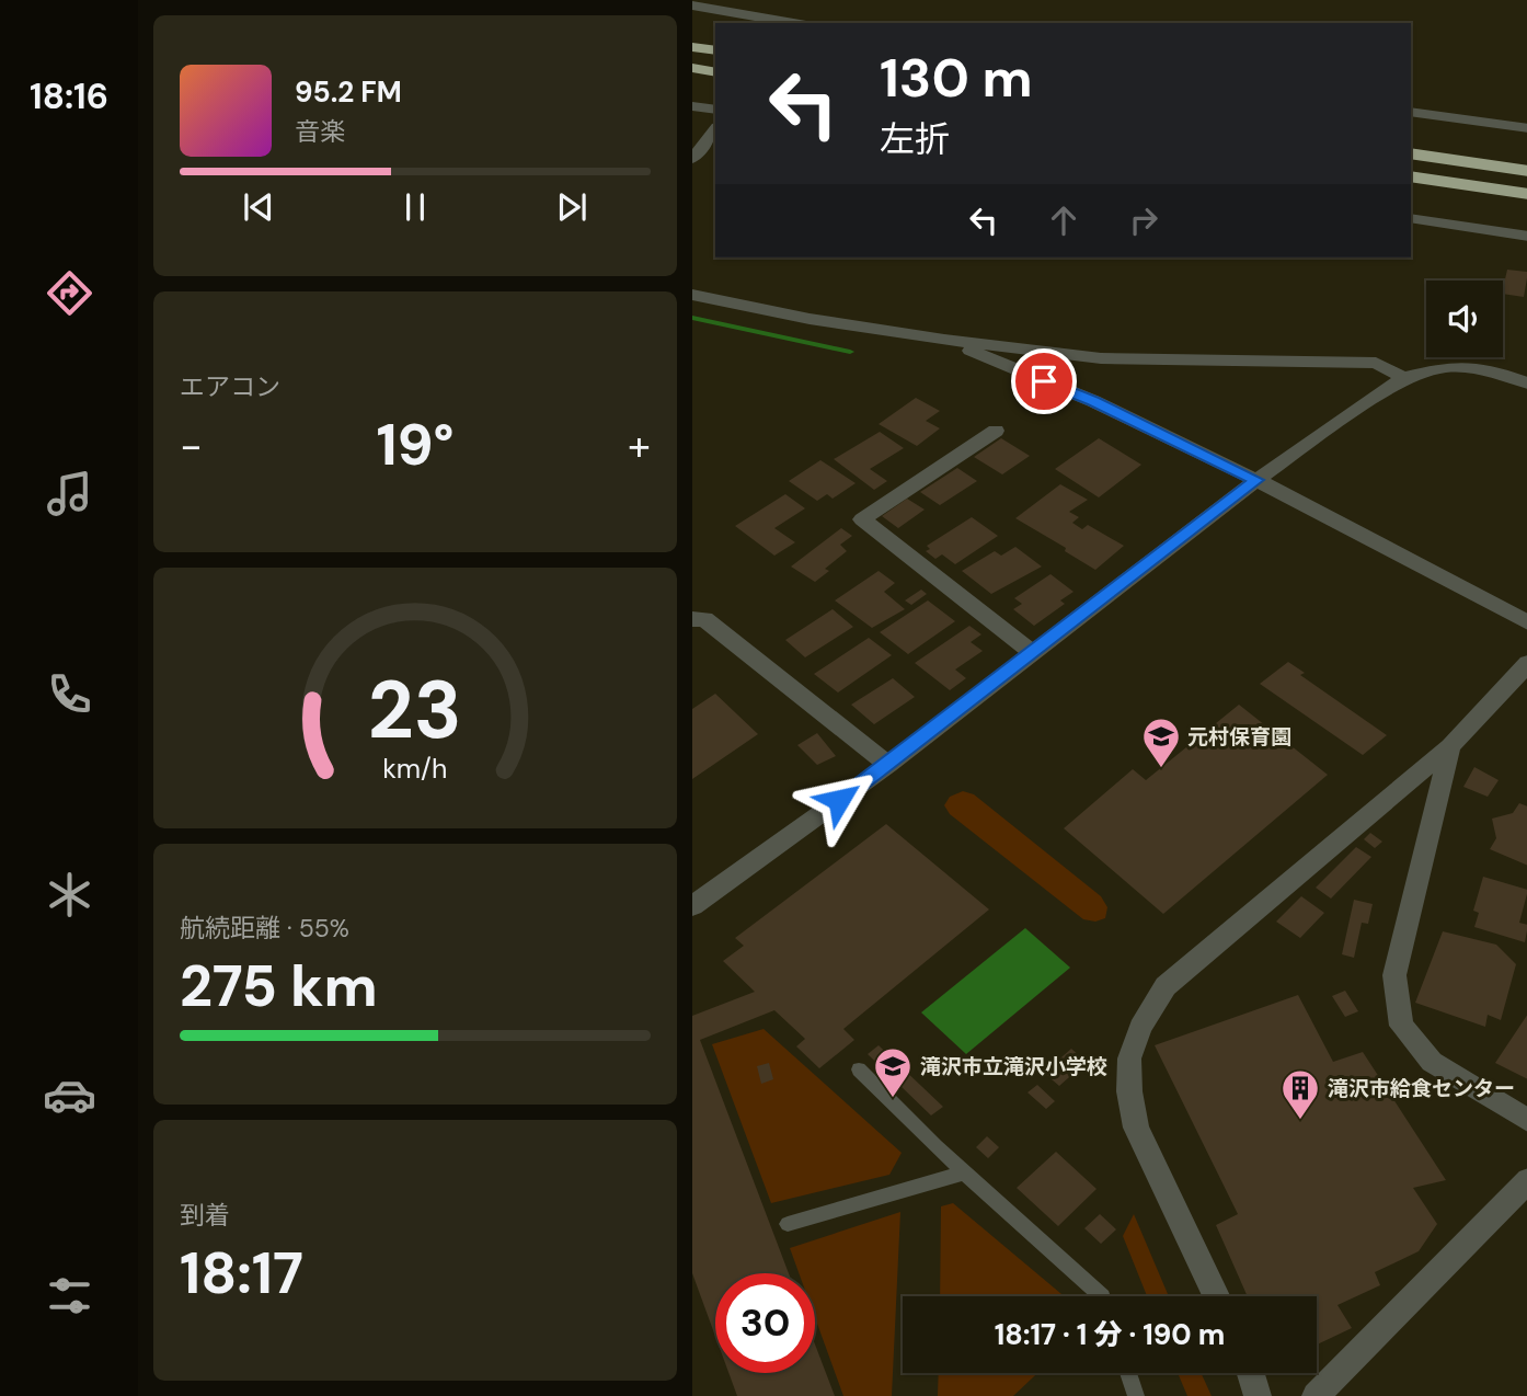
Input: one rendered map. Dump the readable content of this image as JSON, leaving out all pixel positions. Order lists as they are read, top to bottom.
{
  "places": {
    "school or university": ["元村保育園", "滝沢市立滝沢小学校"],
    "building": ["滝沢市給食センター"]
  },
  "page": {
    "tabs": "18:16",
    "turn": ["130 m", "左折"],
    "song": ["95.2 FM", "音楽"],
    "tile": [
      "エアコン",
      ["航続距離 · 55%", "275 km"],
      ["到着", "18:17"]
    ],
    "heat": ["−", "19°", "+"],
    "limit": "30",
    "trip": "18:17 · 1 分 · 190 m",
    "gauge": ["23", "km/h"]
  }
}
